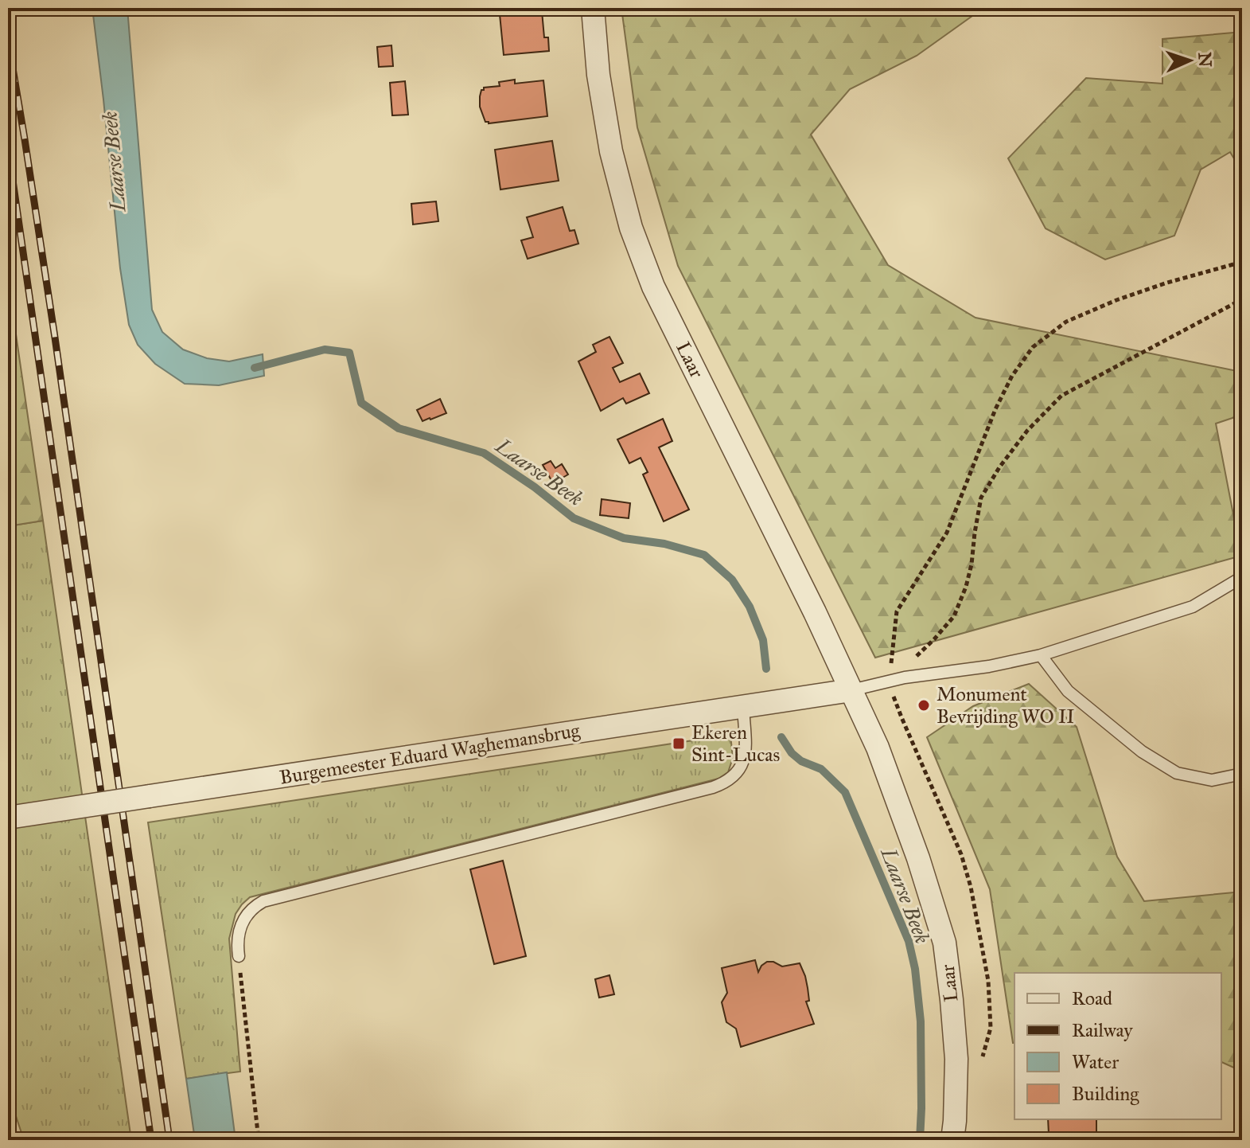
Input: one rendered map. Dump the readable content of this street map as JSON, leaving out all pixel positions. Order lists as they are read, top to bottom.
{
  "streets": {
    "street": ["Laar", "Burgemeester Eduard Waghemansbrug"]
  },
  "crossings": [
    ["Laar", "Burgemeester Eduard Waghemansbrug"]
  ],
  "water": ["Laarse Beek"],
  "places": {
    "other": ["Monument Bevrijding WO II"],
    "transit": ["Ekeren Sint-Lucas"]
  },
  "legend": [
    "Road",
    "Railway",
    "Water",
    "Building"
  ],
  "north": "right"
}
